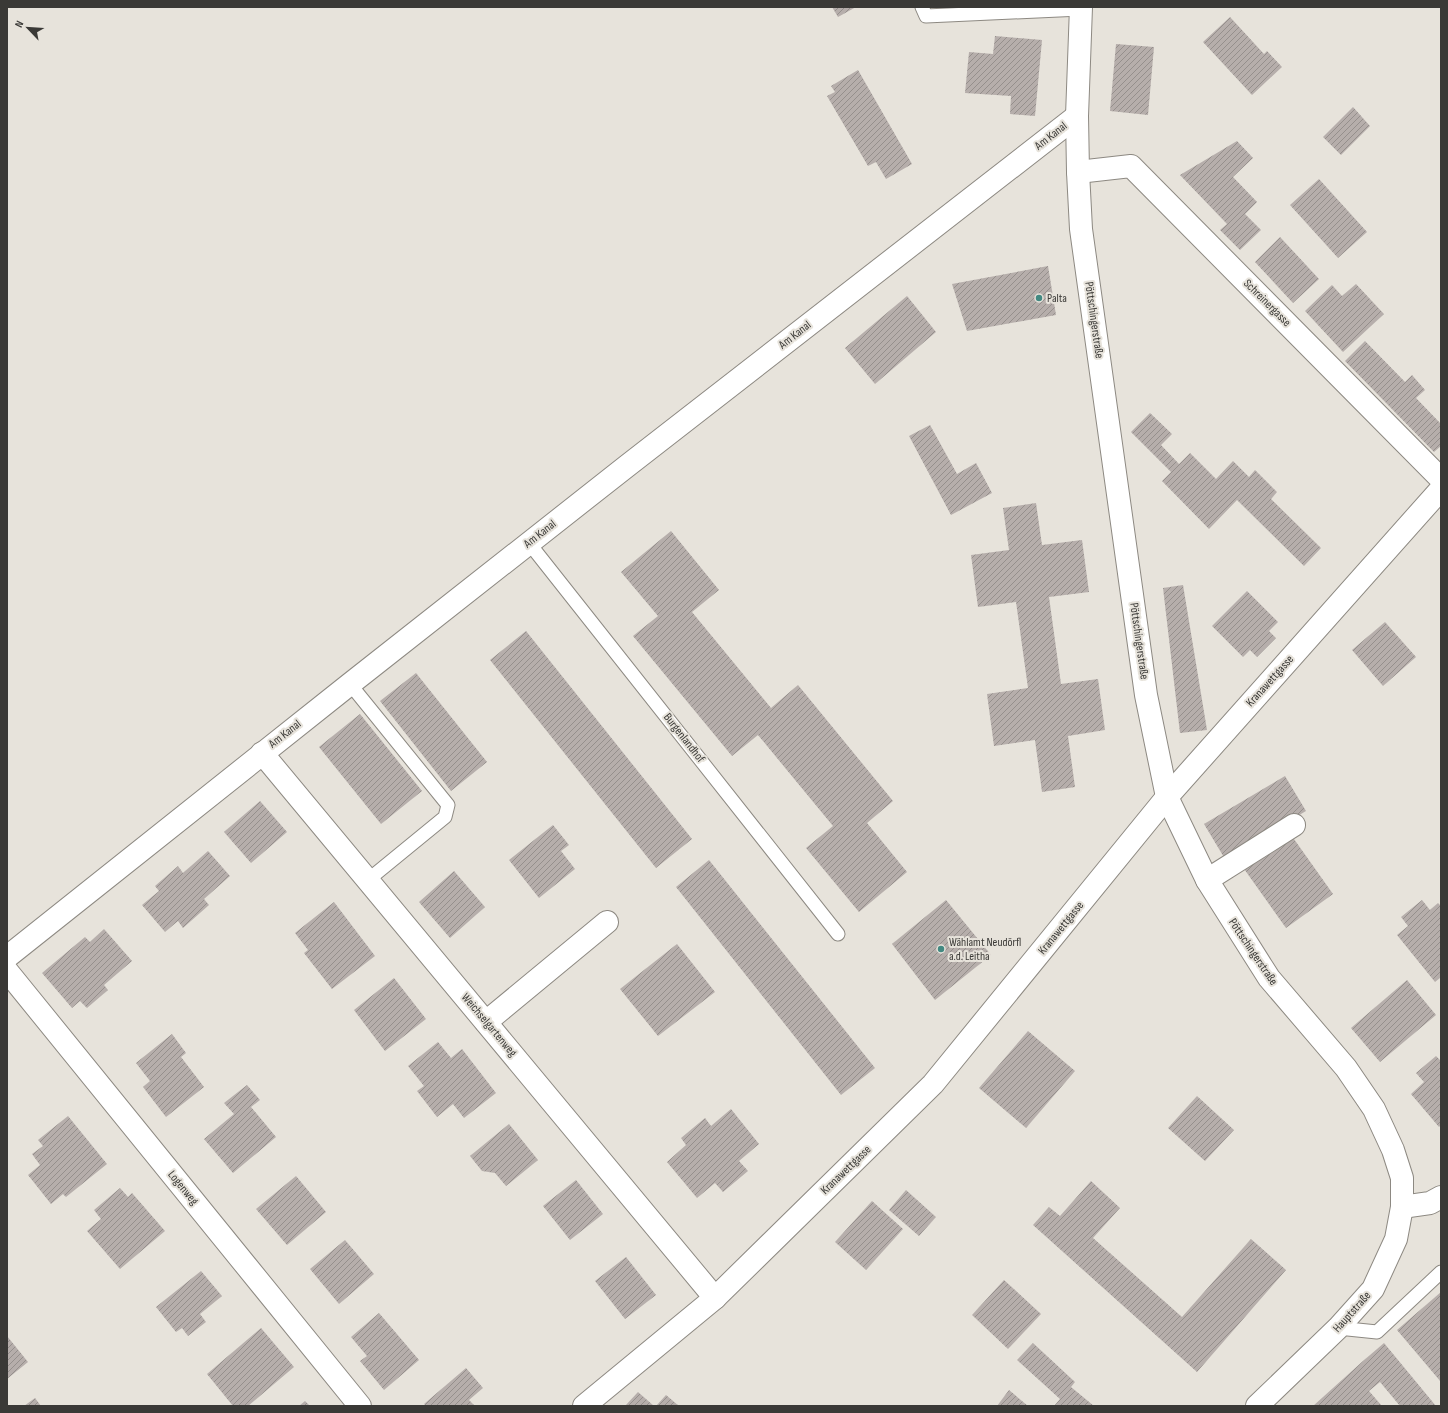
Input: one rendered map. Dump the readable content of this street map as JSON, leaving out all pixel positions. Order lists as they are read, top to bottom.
{
  "streets": {
    "street": [
      "Am Kanal",
      "Schreinergasse",
      "Pöttschingerstraße",
      "Kranawettgasse",
      "Weichselgartenweg",
      "Logenweg",
      "Hauptstraße"
    ],
    "lane": ["Burgenlandhof"]
  },
  "crossings": [
    ["Am Kanal", "Pöttschingerstraße"],
    ["Am Kanal", "Burgenlandhof"],
    ["Am Kanal", "Weichselgartenweg"],
    ["Schreinergasse", "Pöttschingerstraße"],
    ["Pöttschingerstraße", "Kranawettgasse"],
    ["Pöttschingerstraße", "Hauptstraße"],
    ["Kranawettgasse", "Weichselgartenweg"]
  ],
  "places": ["Palta", "Wählamt Neudörfl a.d. Leitha"],
  "north": "top left"
}
